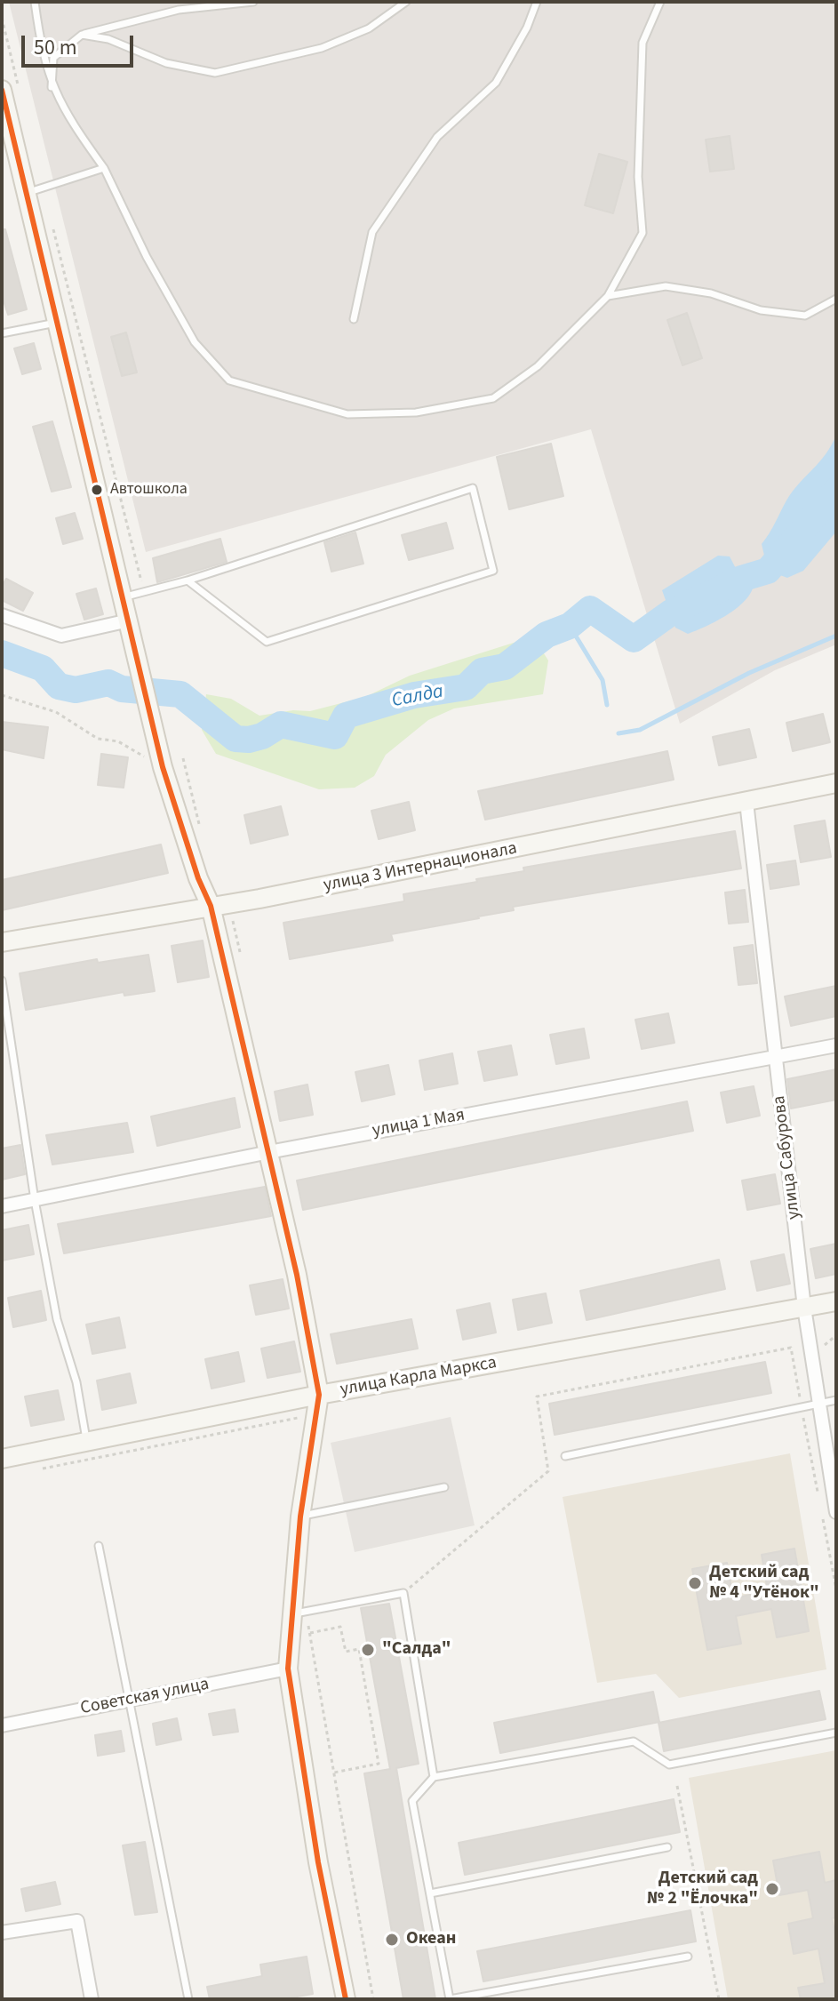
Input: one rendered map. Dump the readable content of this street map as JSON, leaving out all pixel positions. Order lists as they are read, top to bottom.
{
  "streets": {
    "street": [
      "улица 3 Интернационала",
      "улица 1 Мая",
      "улица Сабурова",
      "улица Карла Маркса",
      "Советская улица"
    ]
  },
  "crossings": [
    ["улица 3 Интернационала", "улица Сабурова"],
    ["улица 1 Мая", "улица Сабурова"],
    ["улица Сабурова", "улица Карла Маркса"]
  ],
  "water": ["Салда"],
  "places": [
    "Автошкола",
    "Детский сад № 4 \"Утёнок\"",
    "\"Салда\"",
    "Детский сад № 2 \"Ёлочка\"",
    "Океан"
  ],
  "scale_bar": "50 m"
}
